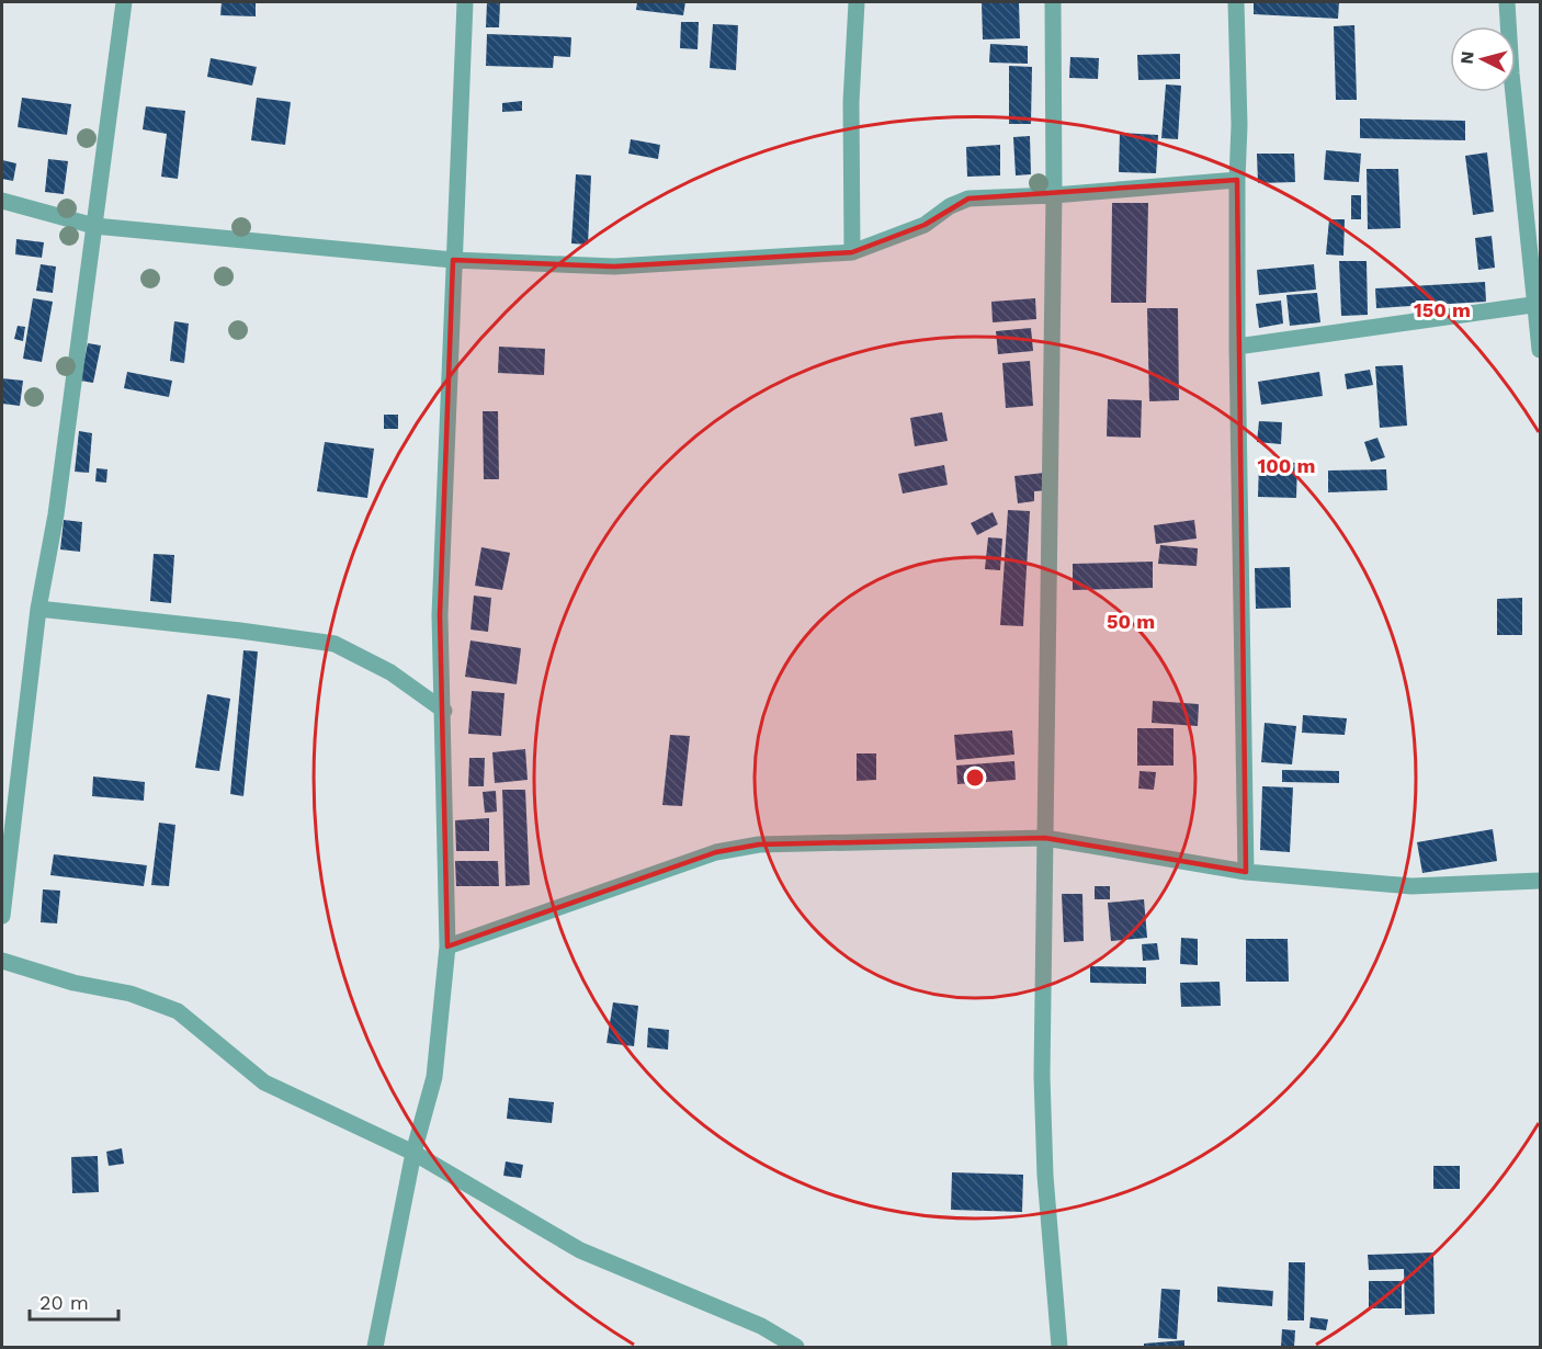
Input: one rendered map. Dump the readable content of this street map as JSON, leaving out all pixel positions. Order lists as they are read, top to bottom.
{
  "scale_bar": "20 m",
  "north": "left",
  "rings": ["150 m", "100 m", "50 m"]
}
